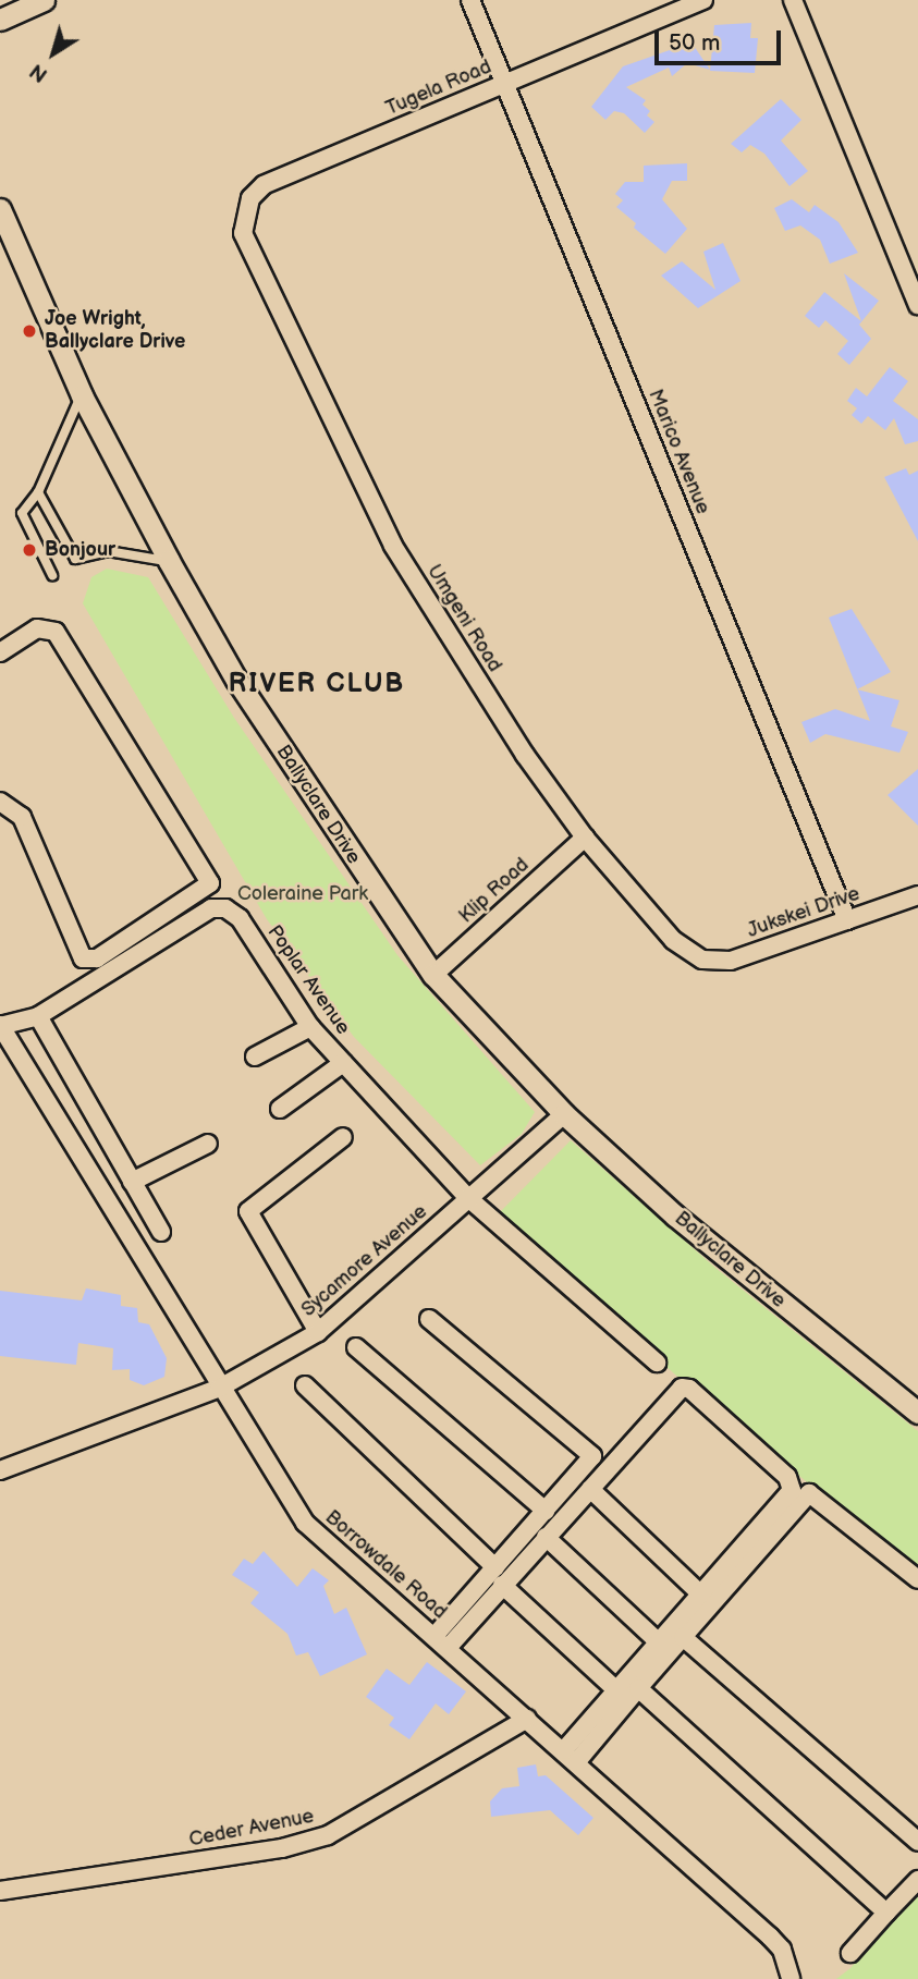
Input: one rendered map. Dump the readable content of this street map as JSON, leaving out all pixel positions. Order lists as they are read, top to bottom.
{
  "streets": {
    "street": [
      "Tugela Road",
      "Marico Avenue",
      "Umgeni Road",
      "Ballyclare Drive",
      "Klip Road",
      "Jukskei Drive",
      "Poplar Avenue",
      "Sycamore Avenue",
      "Borrowdale Road",
      "Ceder Avenue"
    ]
  },
  "crossings": [
    ["Tugela Road", "Marico Avenue"],
    ["Tugela Road", "Umgeni Road"],
    ["Marico Avenue", "Jukskei Drive"],
    ["Umgeni Road", "Klip Road"],
    ["Umgeni Road", "Jukskei Drive"],
    ["Ballyclare Drive", "Klip Road"],
    ["Ballyclare Drive", "Sycamore Avenue"],
    ["Poplar Avenue", "Sycamore Avenue"],
    ["Poplar Avenue", "Borrowdale Road"],
    ["Sycamore Avenue", "Borrowdale Road"],
    ["Borrowdale Road", "Ceder Avenue"]
  ],
  "districts": ["RIVER CLUB"],
  "parks": ["Coleraine Park"],
  "places": ["Joe Wright, Ballyclare Drive", "Bonjour"],
  "scale_bar": "50 m",
  "north": "bottom left"
}
